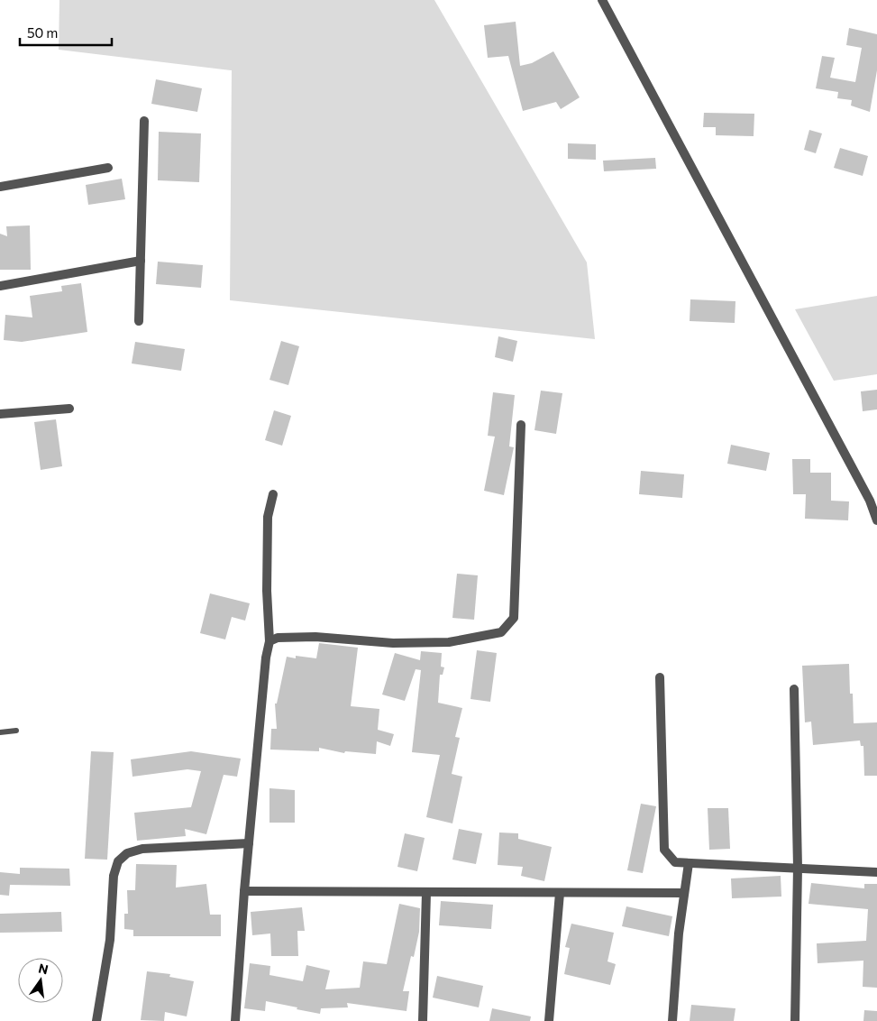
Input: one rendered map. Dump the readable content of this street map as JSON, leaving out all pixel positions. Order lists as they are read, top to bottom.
{
  "scale_bar": "50 m",
  "north": "top"
}
